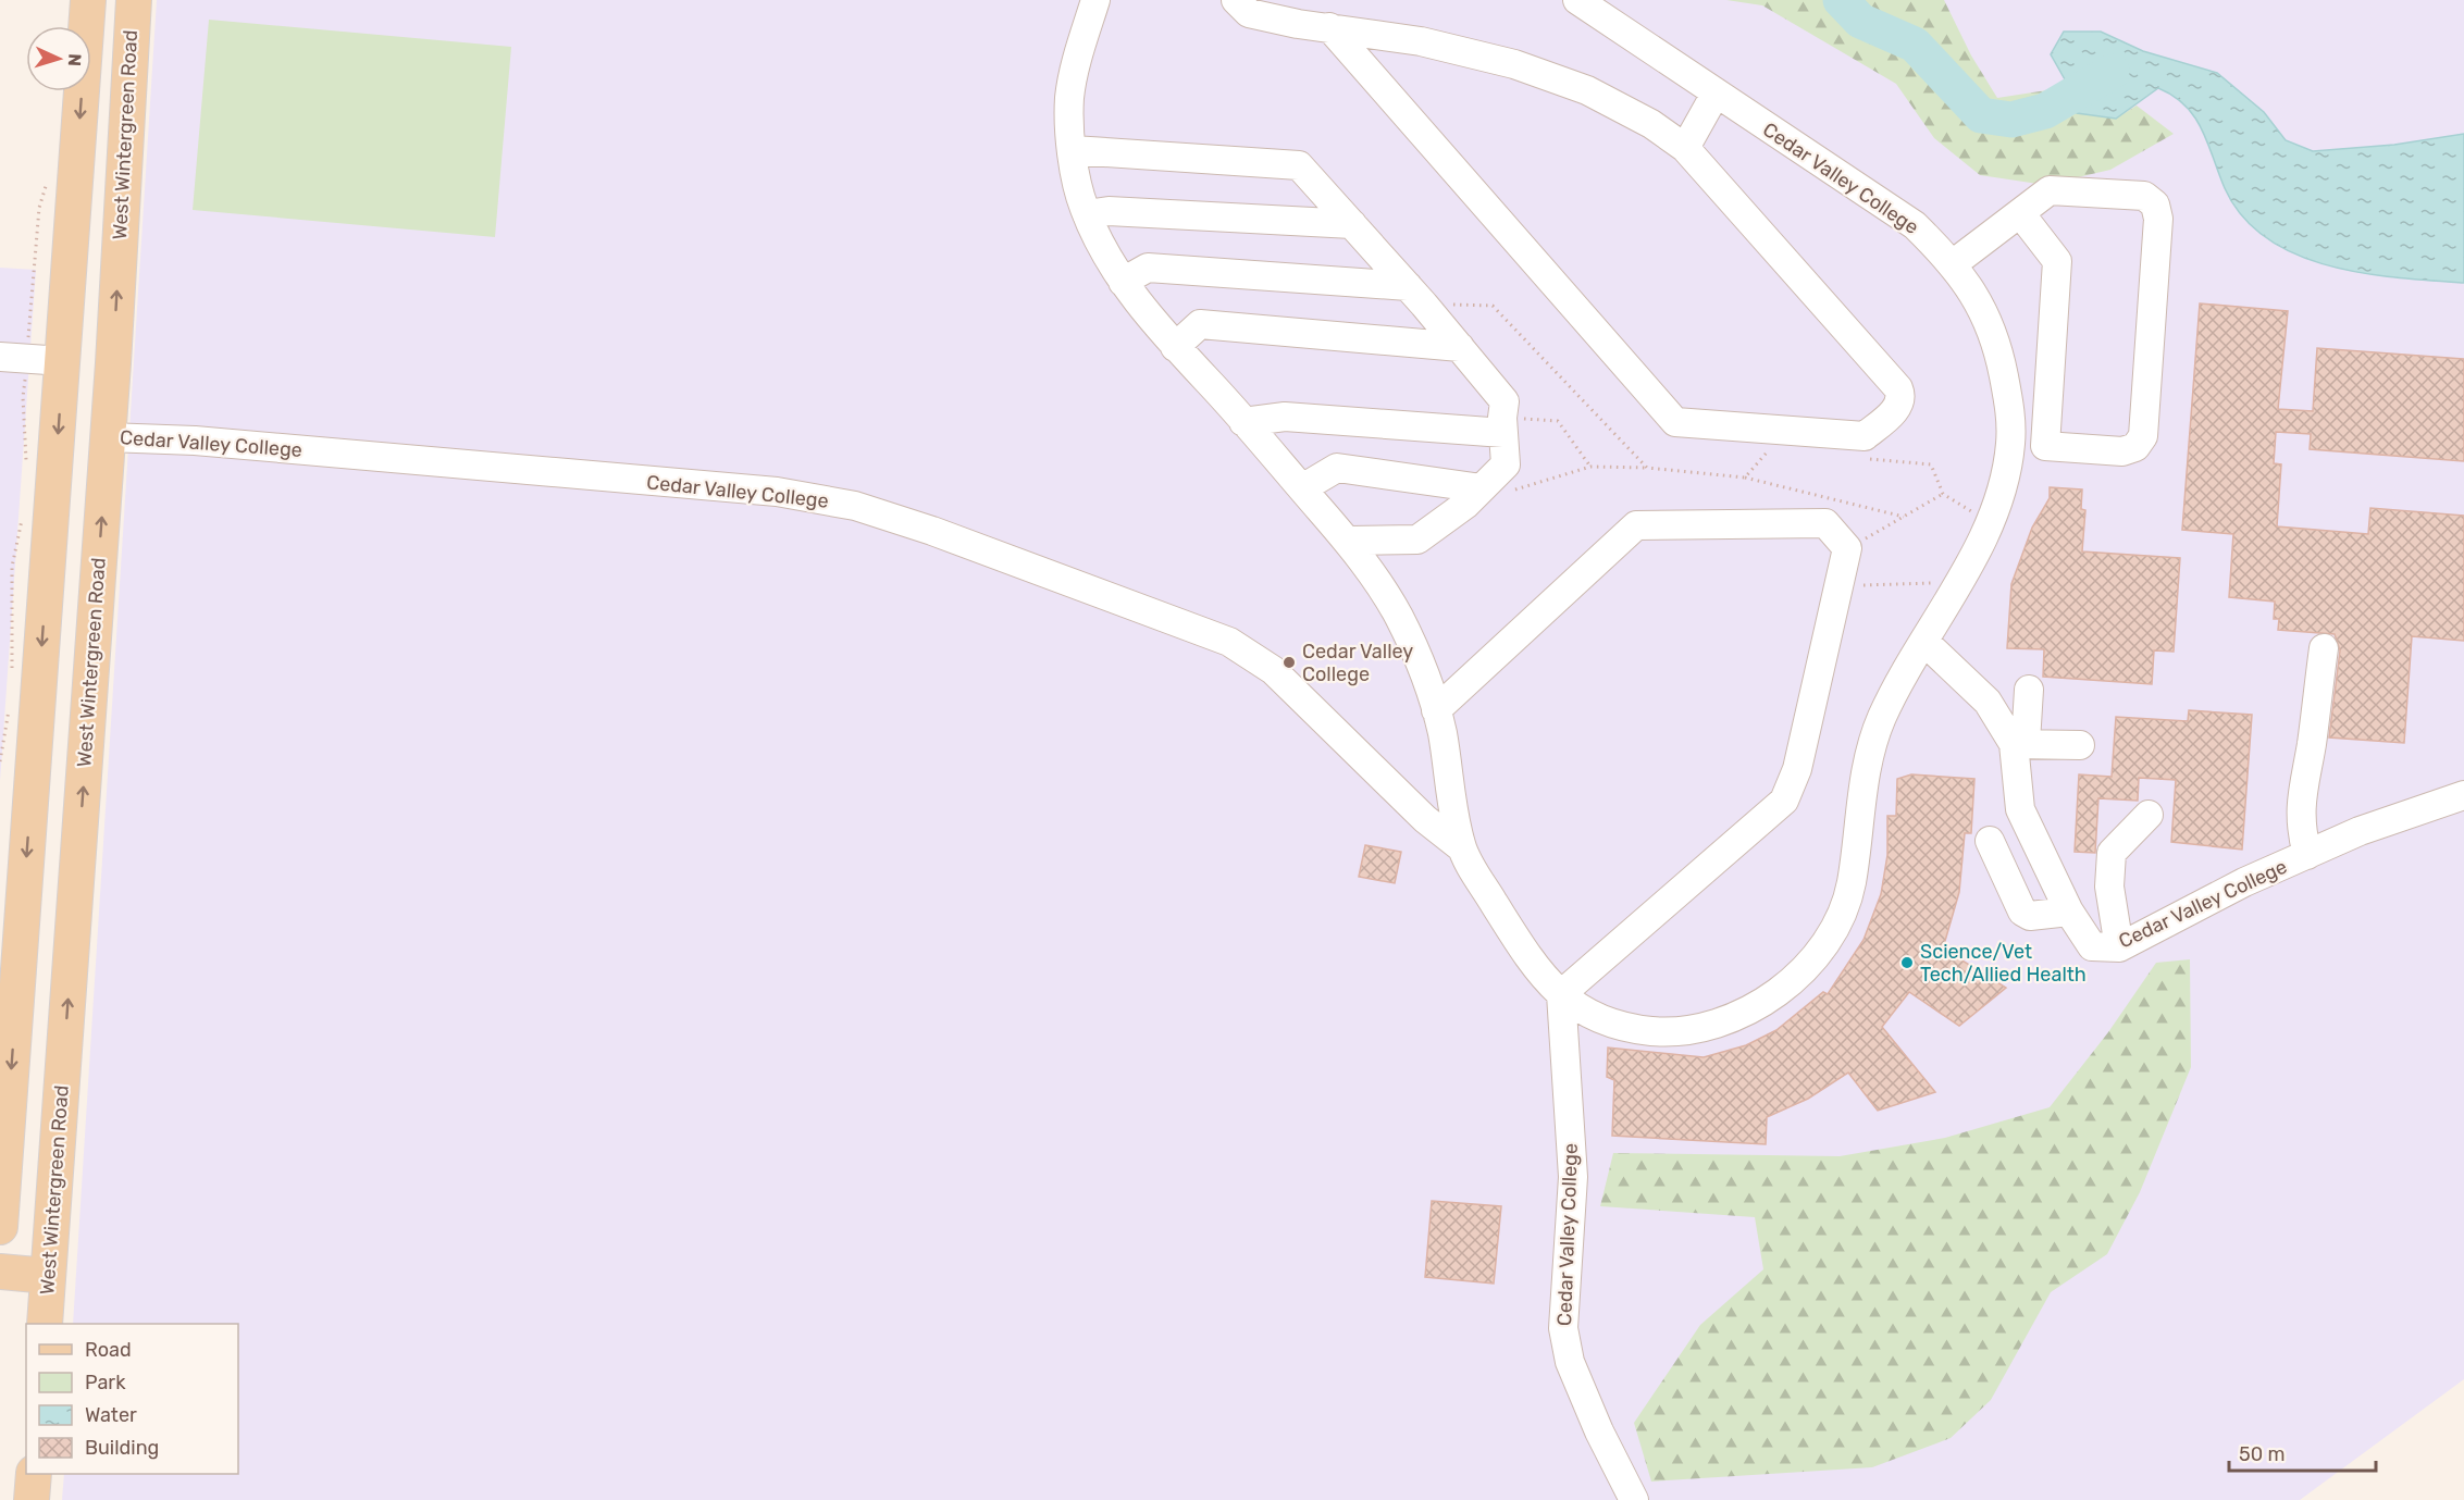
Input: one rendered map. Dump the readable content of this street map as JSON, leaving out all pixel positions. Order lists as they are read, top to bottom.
{
  "streets": {
    "main road": ["West Wintergreen Road"],
    "lane": ["Cedar Valley College"]
  },
  "crossings": [
    ["West Wintergreen Road", "Cedar Valley College"]
  ],
  "places": ["Cedar Valley College", "Science/Vet Tech/Allied Health"],
  "legend": [
    "Road",
    "Park",
    "Water",
    "Building"
  ],
  "scale_bar": "50 m",
  "north": "right"
}
